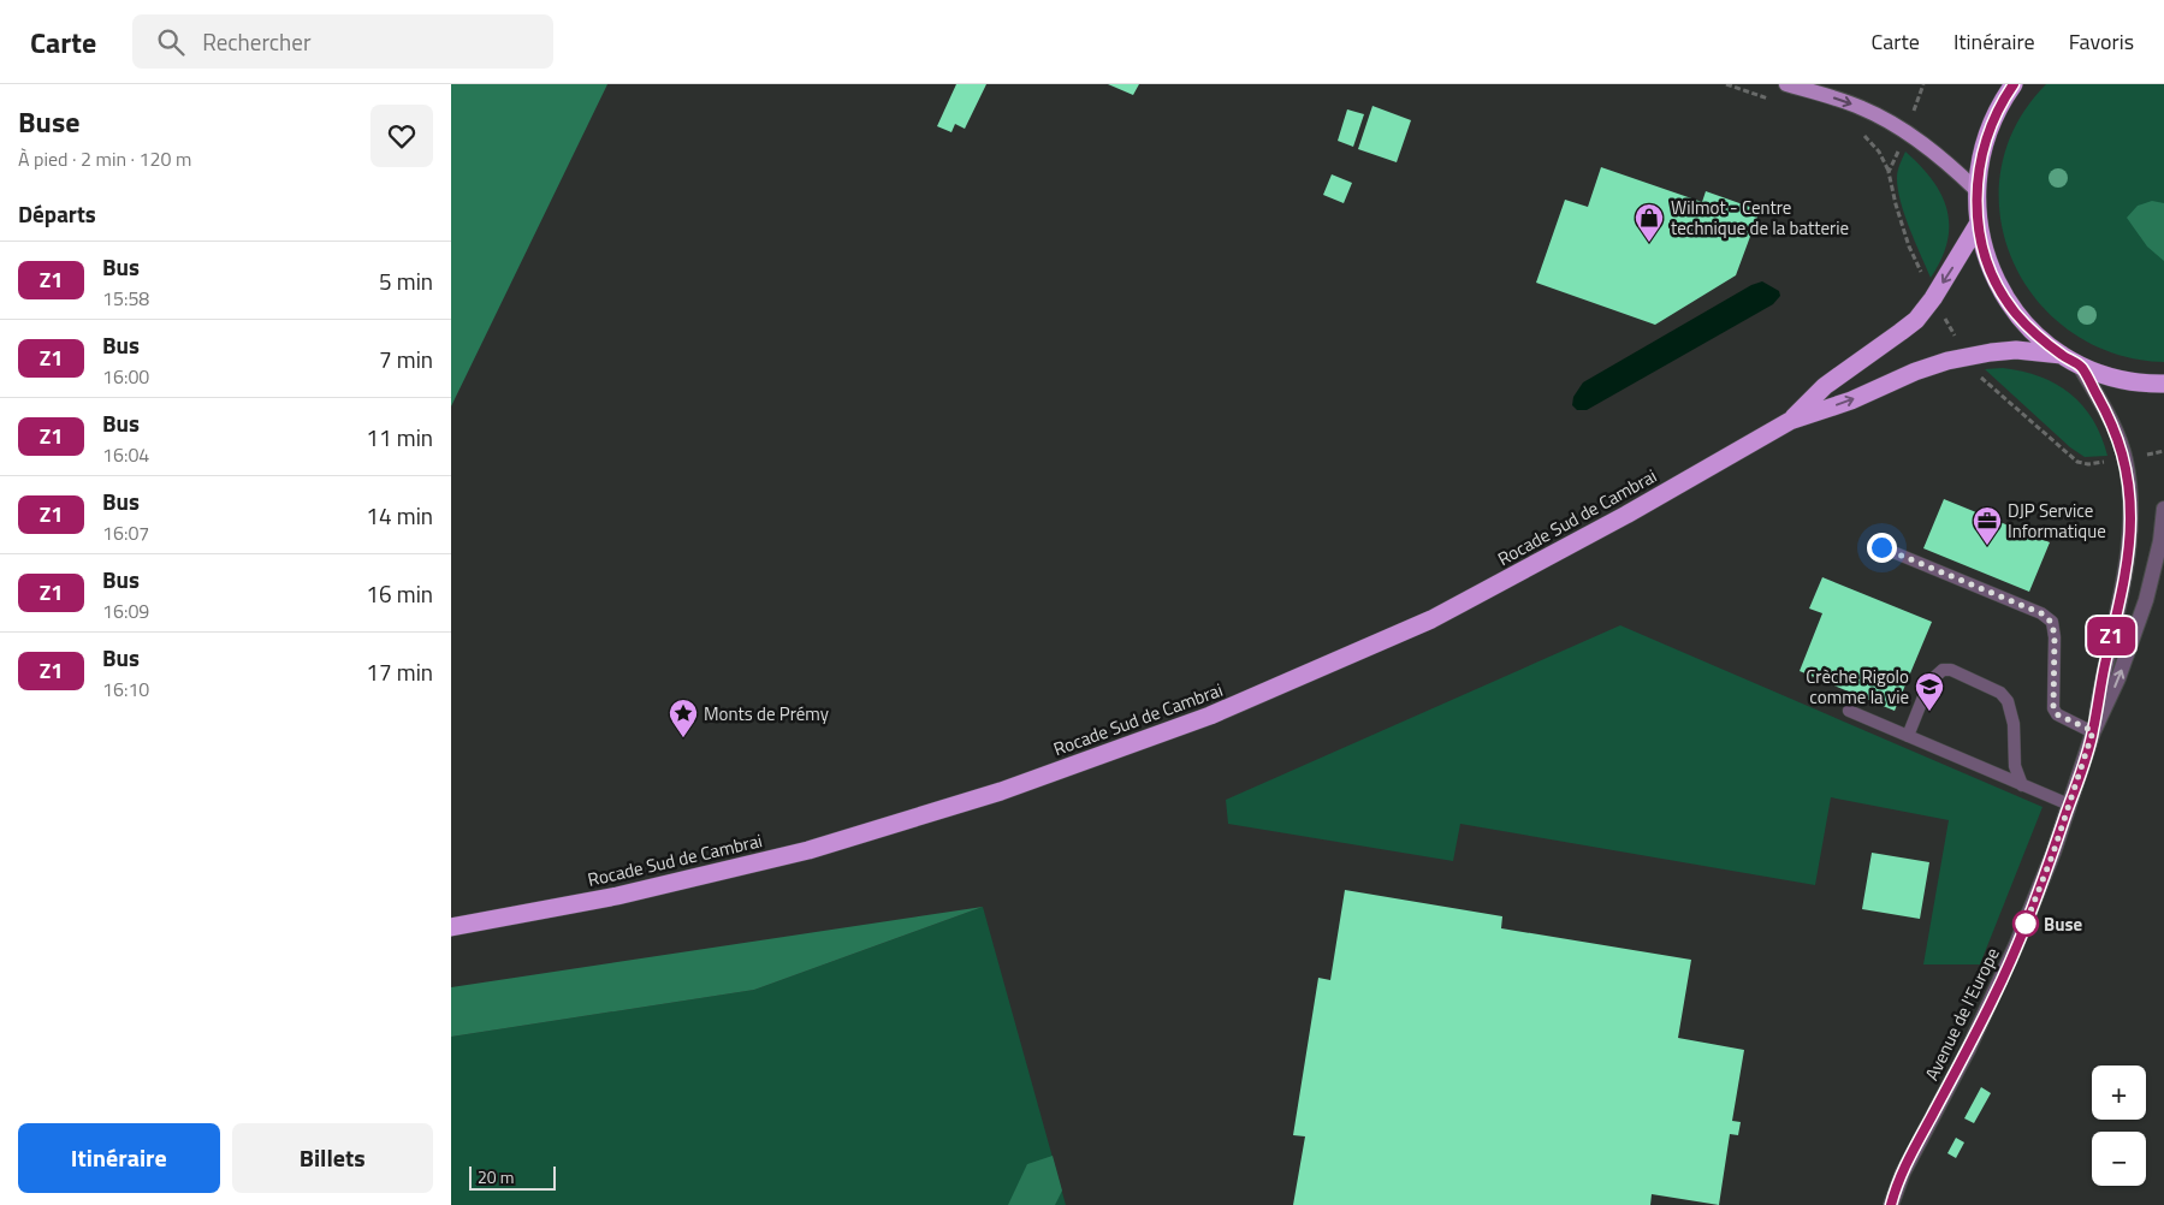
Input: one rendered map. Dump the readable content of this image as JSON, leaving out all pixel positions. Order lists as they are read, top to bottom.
{
  "streets": {
    "highway": ["Rocade Sud de Cambrai"],
    "street": ["Avenue de l'Europe"]
  },
  "places": {
    "shop": ["Wilmot - Centre technique de la batterie"],
    "office": ["DJP Service Informatique"],
    "school or university": ["Crèche Rigolo comme la vie"],
    "place": ["Monts de Prémy"],
    "other": ["Buse"]
  },
  "lines": ["bus line Z1"],
  "scale_bar": "20 m",
  "page": {
    "header": "Carte",
    "search": "Rechercher",
    "nav": ["Carte", "Itinéraire", "Favoris"],
    "heading": [
      ["Buse", "À pied · 2 min · 120 m"],
      "Départs"
    ],
    "on_map": "Z1",
    "list": [
      {
        "mark": "Z1",
        "name": "Bus",
        "note": "15:58",
        "value": "5 min"
      },
      {
        "mark": "Z1",
        "name": "Bus",
        "note": "16:00",
        "value": "7 min"
      },
      {
        "mark": "Z1",
        "name": "Bus",
        "note": "16:04",
        "value": "11 min"
      },
      {
        "mark": "Z1",
        "name": "Bus",
        "note": "16:07",
        "value": "14 min"
      },
      {
        "mark": "Z1",
        "name": "Bus",
        "note": "16:09",
        "value": "16 min"
      },
      {
        "mark": "Z1",
        "name": "Bus",
        "note": "16:10",
        "value": "17 min"
      }
    ],
    "map_buttons": ["+", "−"],
    "buttons": ["Itinéraire", "Billets"],
    "scale": "20 m"
  }
}
